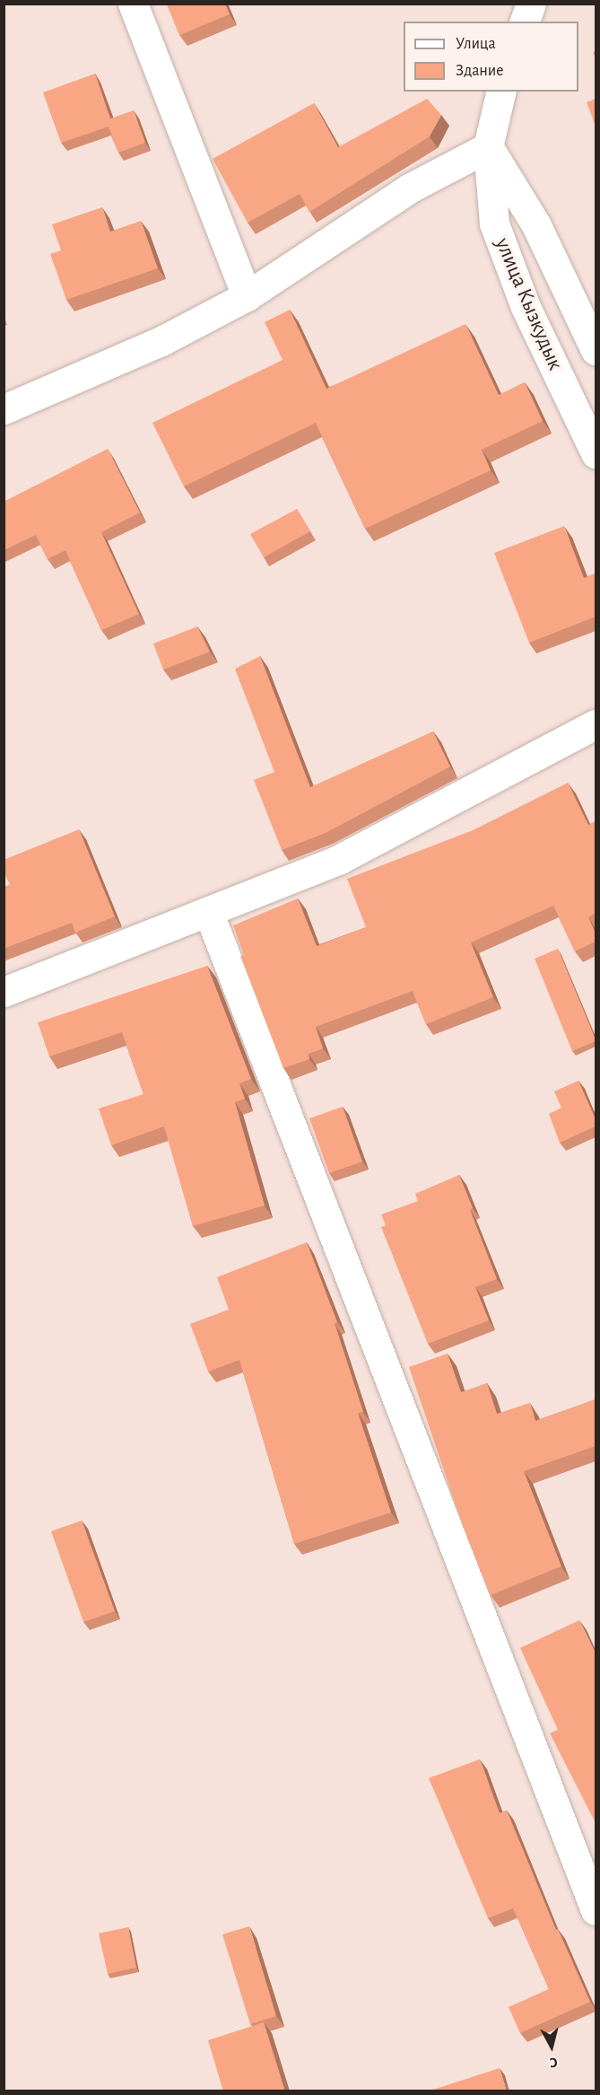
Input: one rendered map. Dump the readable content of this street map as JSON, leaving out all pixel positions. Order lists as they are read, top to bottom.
{
  "streets": {
    "street": ["улица Кызкудык"]
  },
  "legend": ["Улица", "Здание"],
  "north": "bottom"
}
